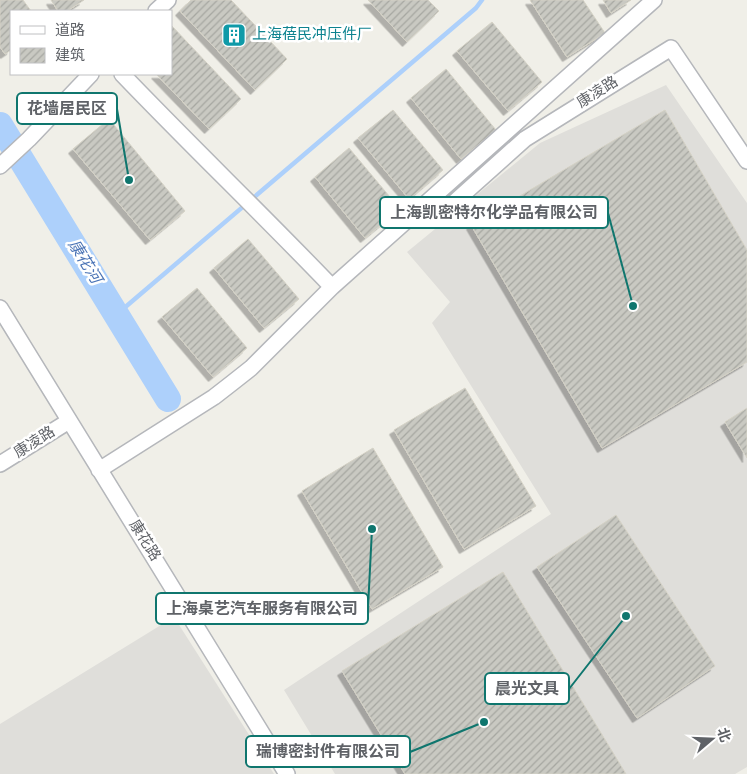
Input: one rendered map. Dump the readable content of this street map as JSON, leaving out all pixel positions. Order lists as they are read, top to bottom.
{
  "streets": {
    "street": ["康凌路", "康花路"]
  },
  "crossings": [
    ["康凌路", "康花路"]
  ],
  "water": ["康花河"],
  "places": {
    "building": ["上海蓓民冲压件厂"],
    "other": [
      "花墙居民区",
      "上海凯密特尔化学品有限公司",
      "上海桌艺汽车服务有限公司",
      "晨光文具",
      "瑞博密封件有限公司"
    ]
  },
  "legend": ["道路", "建筑"],
  "north": "right"
}
